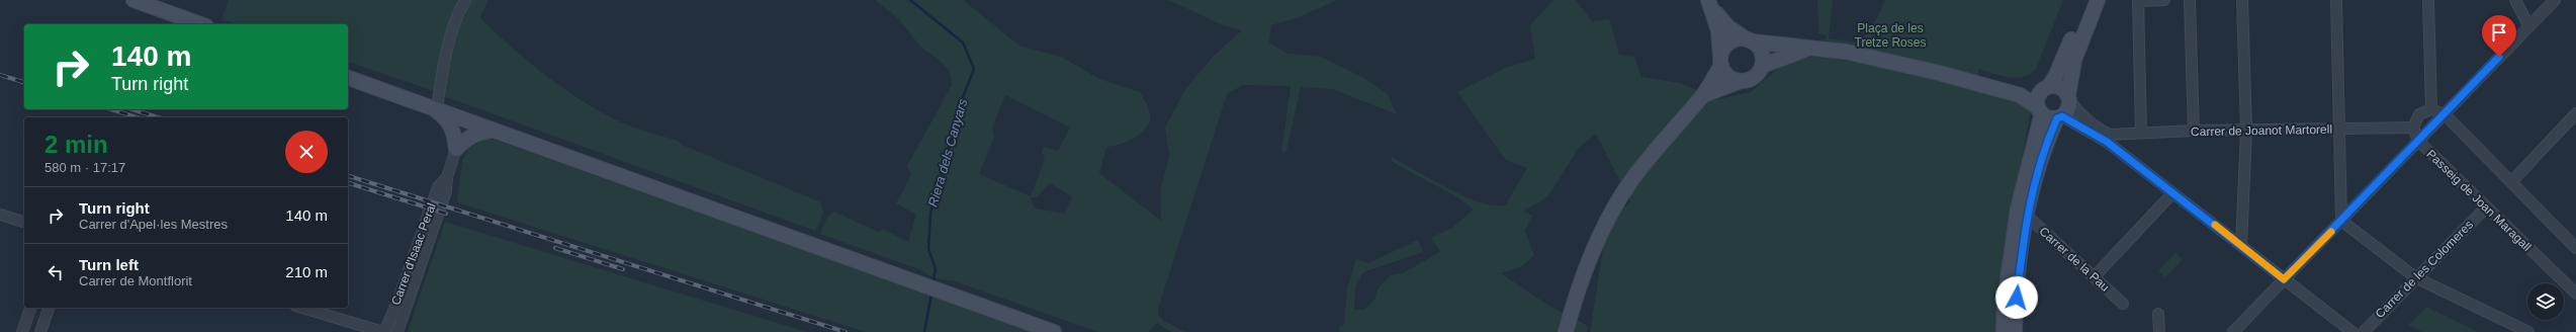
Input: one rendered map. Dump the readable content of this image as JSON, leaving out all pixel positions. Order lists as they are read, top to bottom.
{
  "streets": {
    "street": [
      "Carrer de Joanot Martorell",
      "Passeig de Joan Maragall",
      "Carrer d'Isaac Peral",
      "Carrer de la Pau",
      "Carrer de les Colomeres"
    ]
  },
  "crossings": [
    ["Carrer de Joanot Martorell", "Passeig de Joan Maragall"],
    ["Passeig de Joan Maragall", "Carrer de les Colomeres"]
  ],
  "water": ["Riera dels Canyars"],
  "parks": ["Plaça de les Tretze Roses"],
  "page": {
    "turn": ["140 m", "Turn right"],
    "heading": ["2 min", "580 m · 17:17"],
    "list": [
      {
        "name": "Turn right",
        "note": "Carrer d'Apel·les Mestres",
        "value": "140 m"
      },
      {
        "name": "Turn left",
        "note": "Carrer de Montflorit",
        "value": "210 m"
      }
    ]
  }
}
